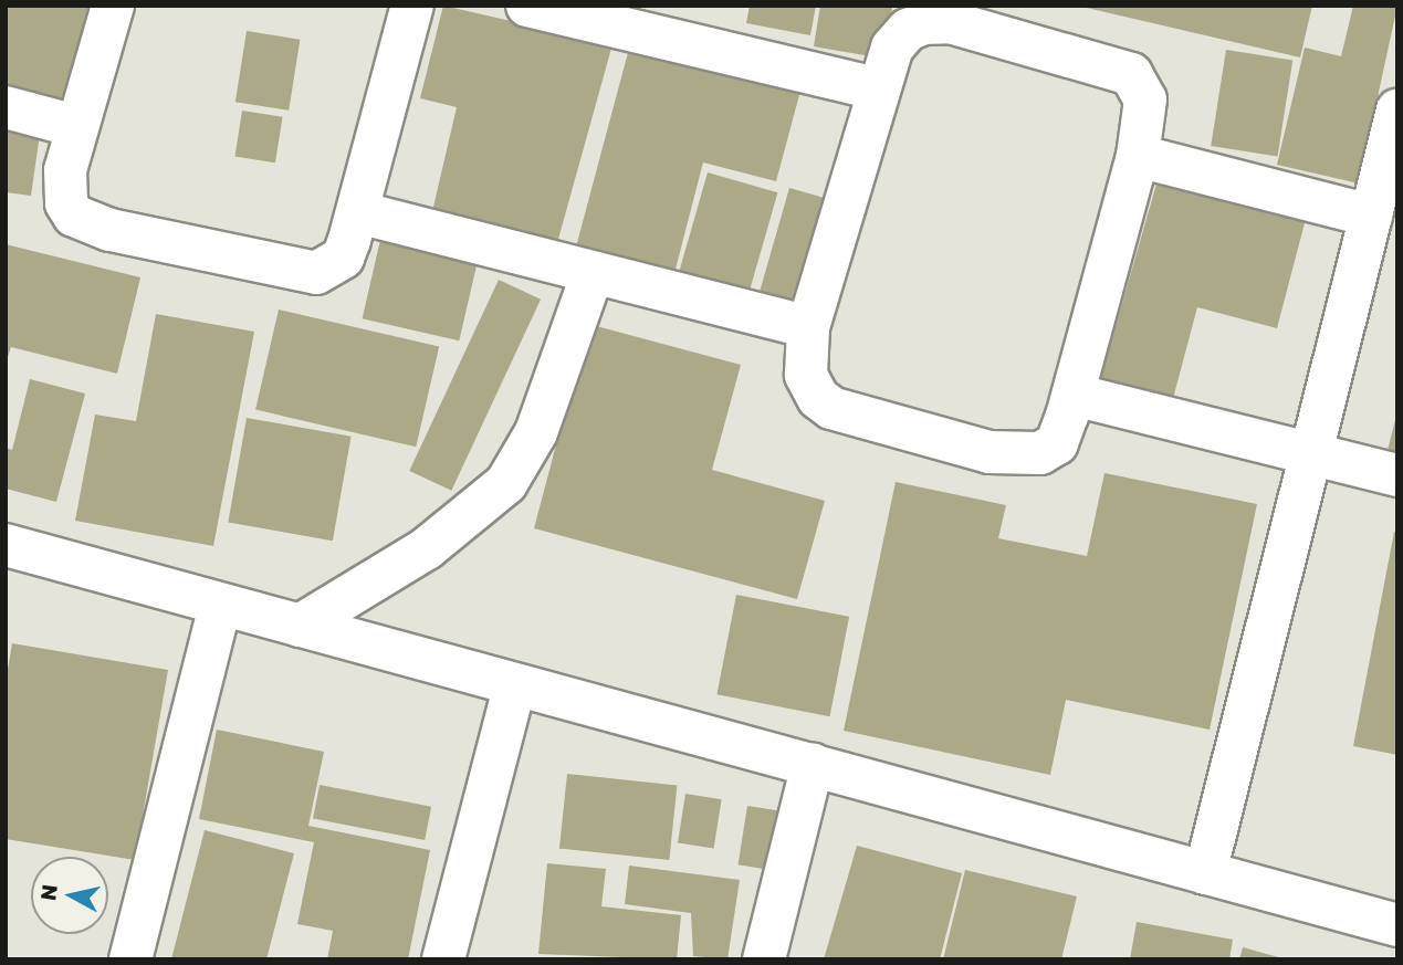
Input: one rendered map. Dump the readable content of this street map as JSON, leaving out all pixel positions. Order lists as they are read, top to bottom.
{
  "north": "left"
}
